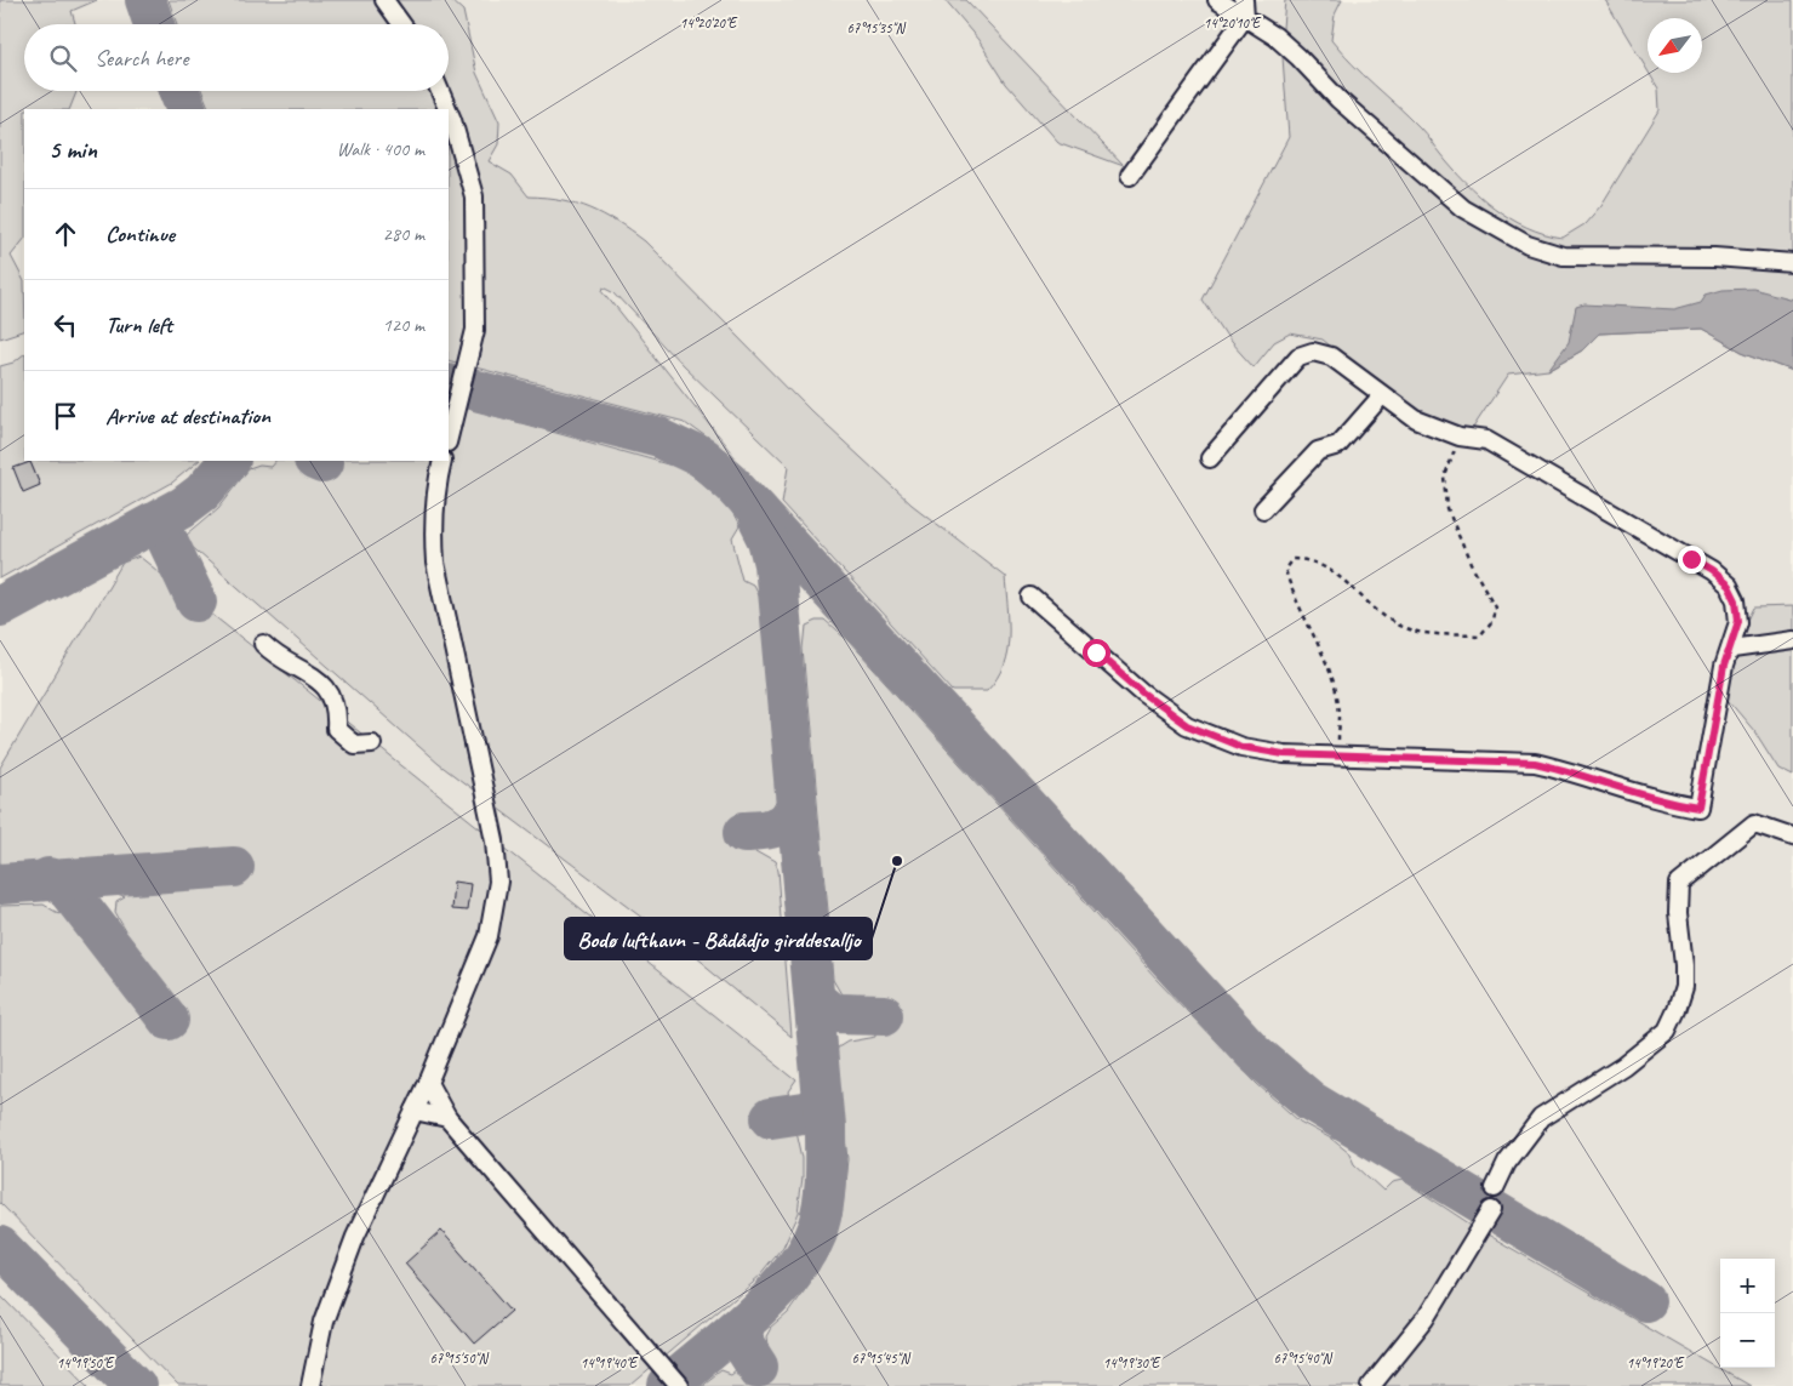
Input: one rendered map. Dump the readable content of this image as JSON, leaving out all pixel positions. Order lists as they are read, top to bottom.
{
  "places": ["Bodø lufthavn - Bådådjo girddesalljo"],
  "north": "bottom left",
  "page": {
    "search": "Search here",
    "heading": ["5 min", "Walk · 400 m"],
    "list": [
      ["Continue", "280 m"],
      ["Turn left", "120 m"],
      "Arrive at destination"
    ],
    "map_buttons": ["+", "−"]
  },
  "coordinates": [
    "14°20'20\"E",
    "14°20'10\"E",
    "67°15'35\"N",
    "67°15'50\"N",
    "67°15'45\"N",
    "67°15'40\"N",
    "14°19'50\"E",
    "14°19'40\"E",
    "14°19'30\"E",
    "14°19'20\"E"
  ]
}
